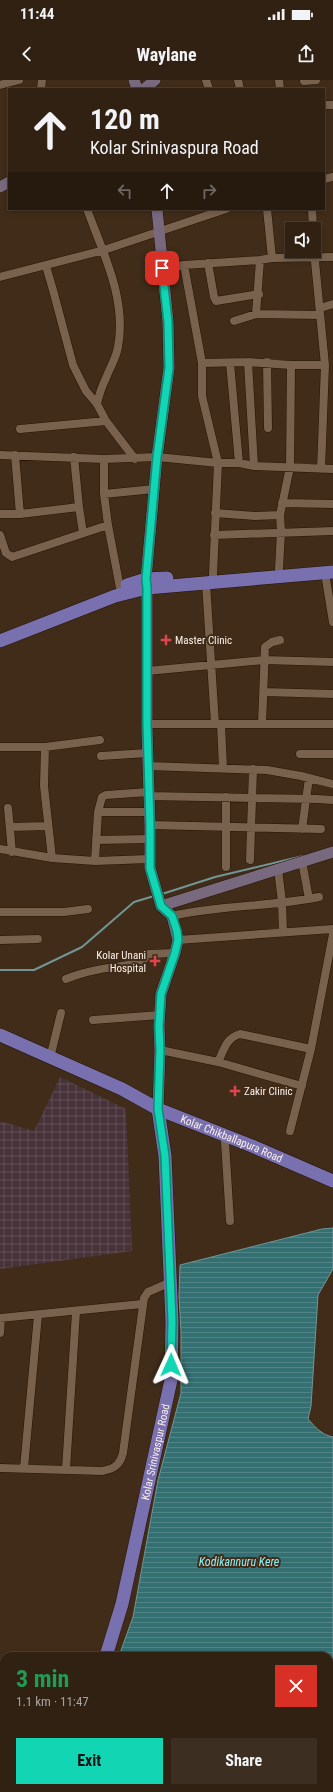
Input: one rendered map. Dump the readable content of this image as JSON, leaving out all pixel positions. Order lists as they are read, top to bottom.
{
  "streets": {
    "main road": ["Kolar Chikballapura Road", "Kolar Srinivaspur Road"]
  },
  "crossings": [
    ["Kolar Chikballapura Road", "Kolar Srinivaspur Road"]
  ],
  "water": ["Kodikannuru Kere"],
  "places": {
    "health": ["Master Clinic", "Kolar Unani Hospital", "Zakir Clinic"]
  },
  "page": {
    "status": "11:44",
    "header": "Waylane",
    "turn": ["120 m", "Kolar Srinivaspura Road"],
    "heading": ["3 min", "1.1 km · 11:47"],
    "buttons": ["Exit", "Share"]
  }
}
